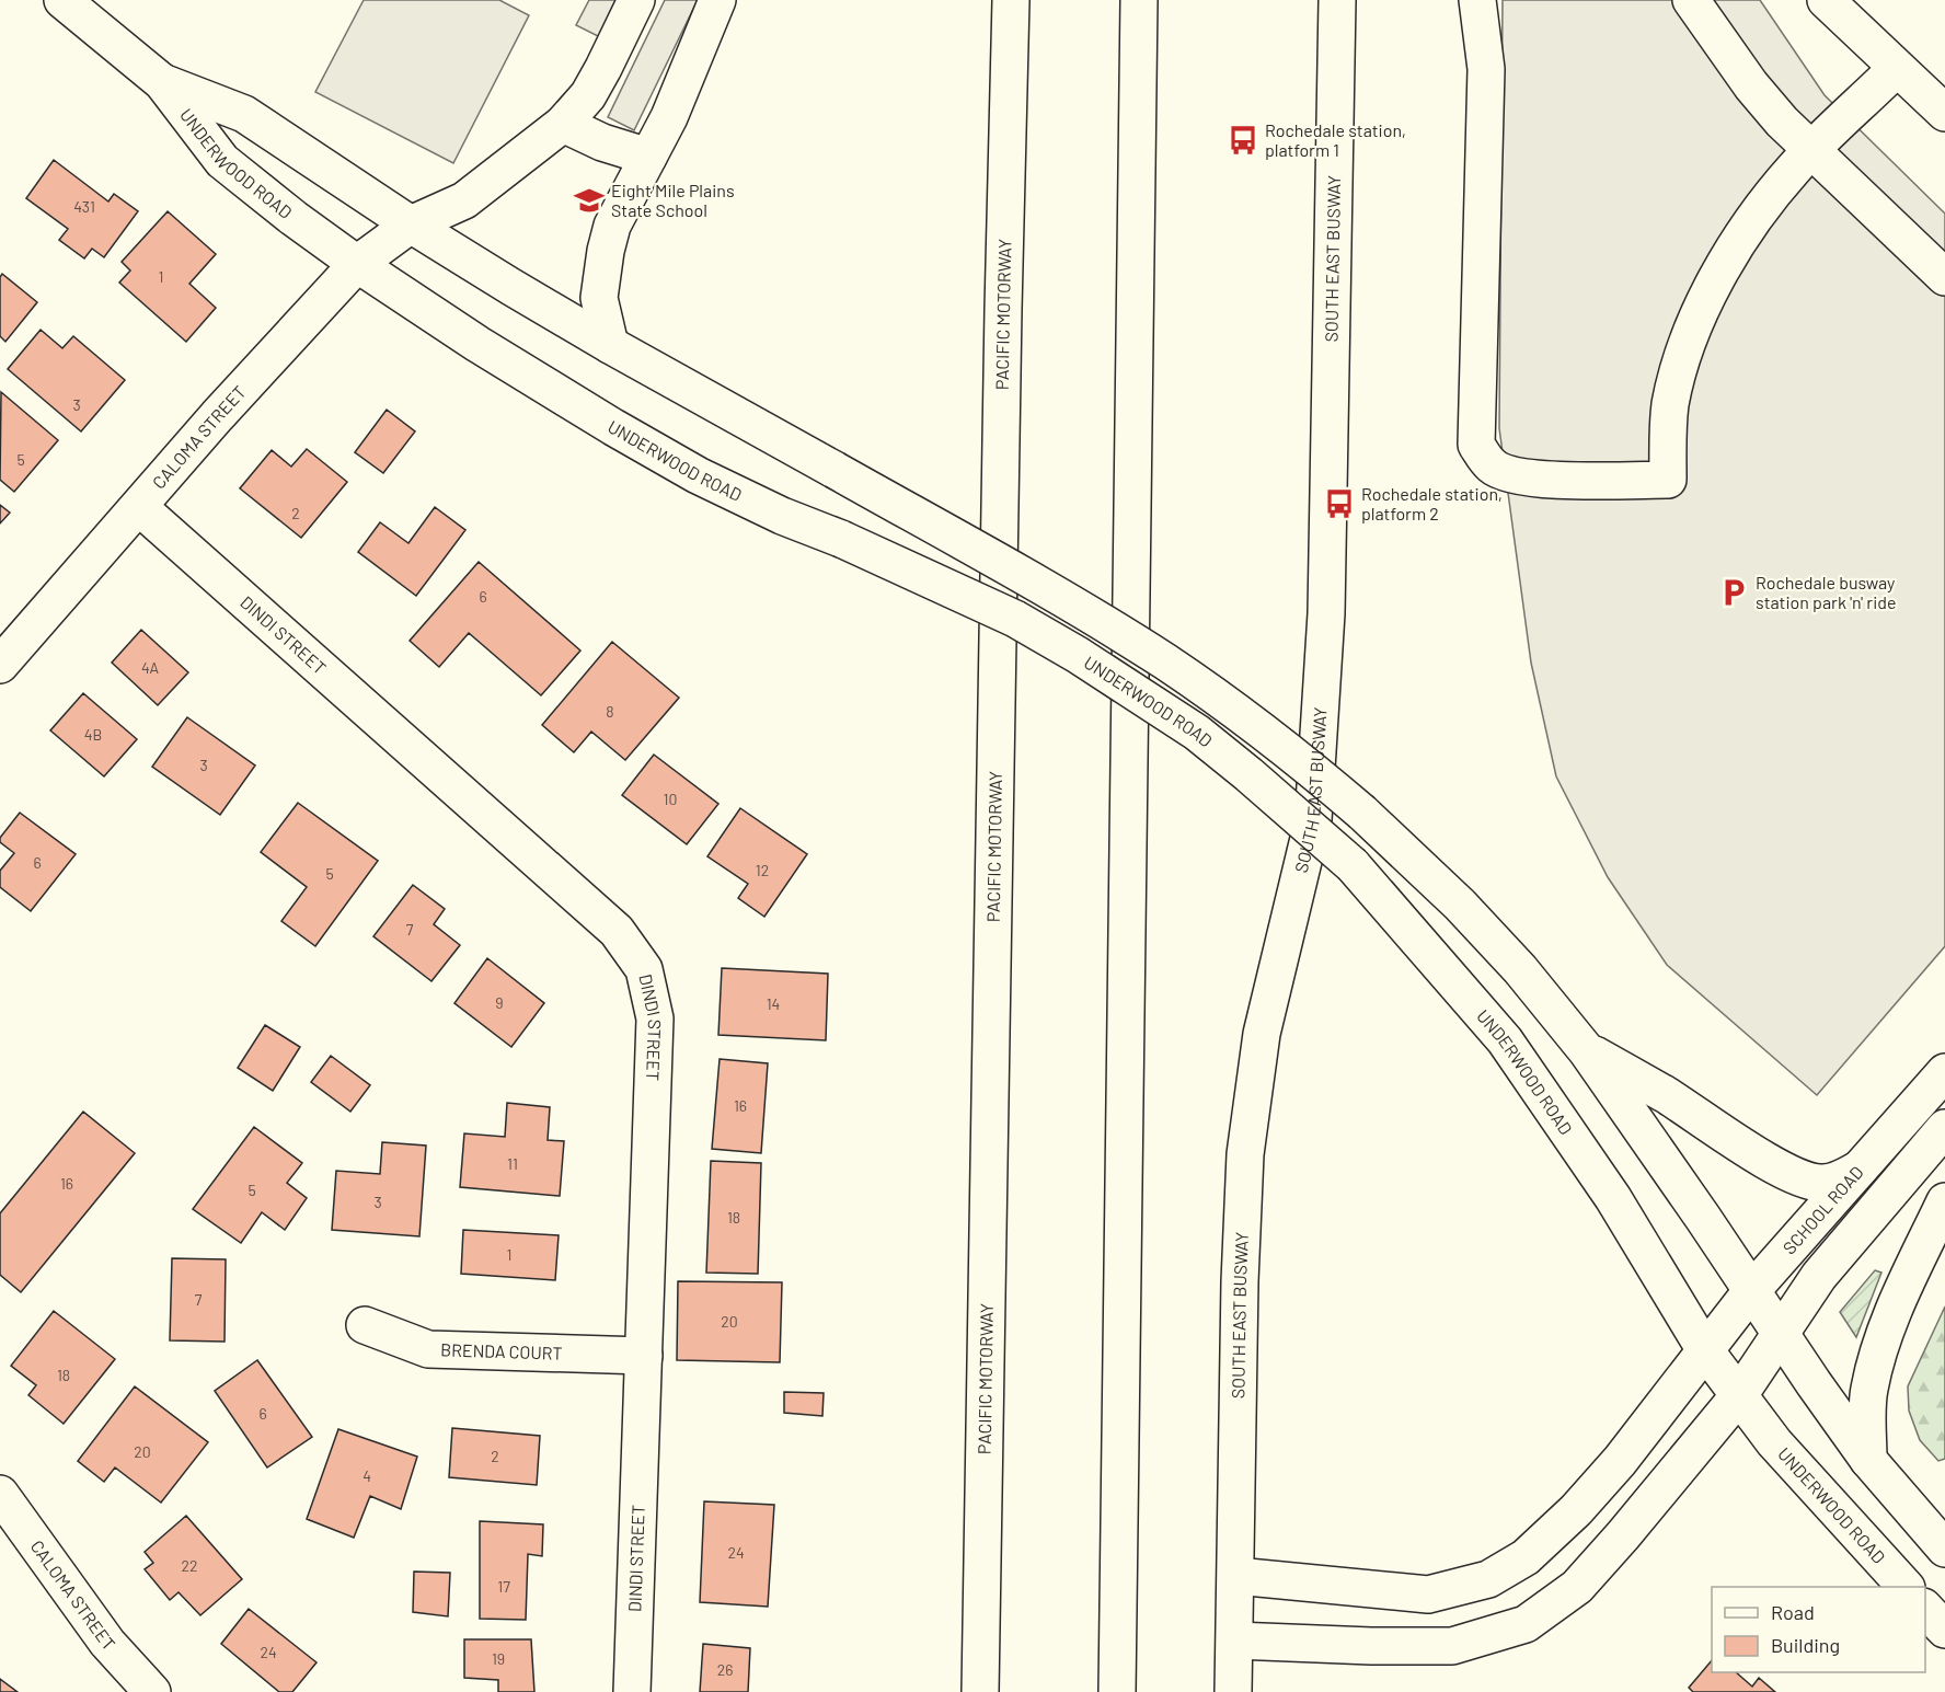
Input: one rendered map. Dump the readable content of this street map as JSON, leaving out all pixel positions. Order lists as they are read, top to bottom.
{
  "streets": {
    "main road": [
      "UNDERWOOD ROAD",
      "SOUTH EAST BUSWAY",
      "PACIFIC MOTORWAY",
      "CALOMA STREET",
      "DINDI STREET",
      "SCHOOL ROAD",
      "BRENDA COURT"
    ]
  },
  "crossings": [
    ["UNDERWOOD ROAD", "CALOMA STREET"],
    ["UNDERWOOD ROAD", "SCHOOL ROAD"],
    ["CALOMA STREET", "DINDI STREET"],
    ["DINDI STREET", "BRENDA COURT"]
  ],
  "places": {
    "bus stop": ["Rochedale station, platform 1", "Rochedale station, platform 2"],
    "school or university": ["Eight Mile Plains State School"],
    "parking": ["Rochedale busway station park 'n' ride"]
  },
  "house_numbers": [
    "431",
    "1",
    "3",
    "5",
    "2",
    "6",
    "4A",
    "8",
    "4B",
    "3",
    "10",
    "6",
    "12",
    "5",
    "7",
    "9",
    "14",
    "16",
    "11",
    "16",
    "5",
    "3",
    "18",
    "1",
    "7",
    "20",
    "18",
    "6",
    "20",
    "2",
    "4",
    "24",
    "22",
    "17",
    "24",
    "19",
    "26"
  ],
  "legend": ["Road", "Building"]
}
